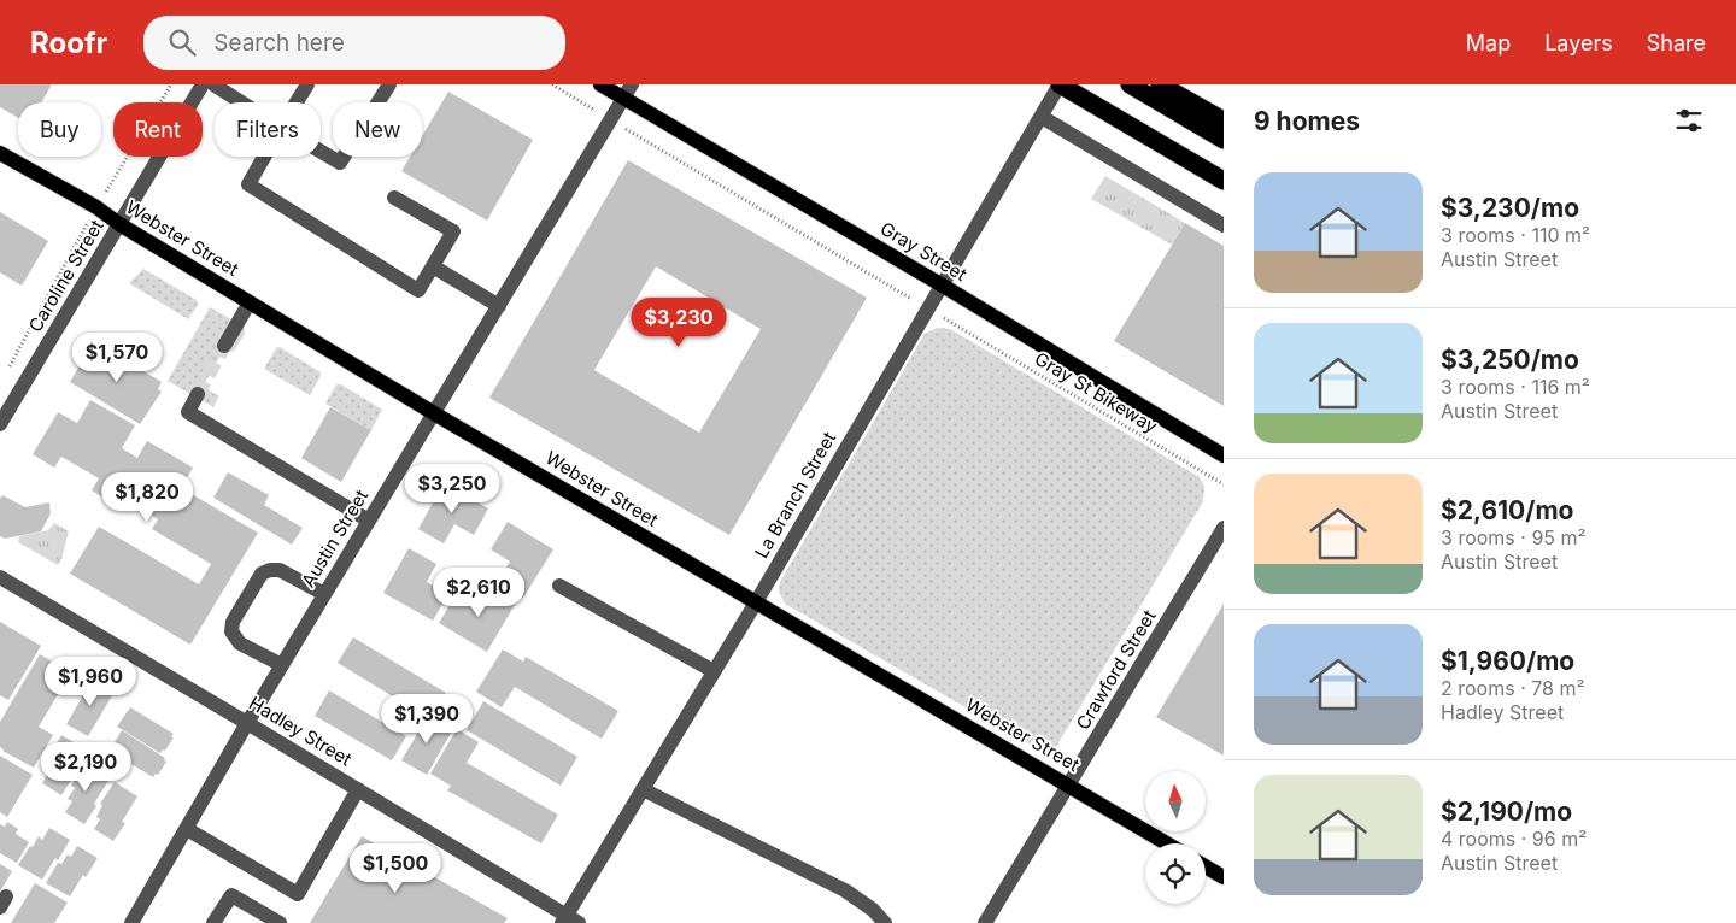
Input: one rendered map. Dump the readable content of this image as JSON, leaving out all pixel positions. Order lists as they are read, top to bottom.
{
  "streets": {
    "main road": ["Webster Street", "Gray Street"],
    "street": [
      "Caroline Street",
      "La Branch Street",
      "Austin Street",
      "Crawford Street",
      "Hadley Street"
    ],
    "path": ["Gray St Bikeway"]
  },
  "crossings": [
    ["Webster Street", "Caroline Street"],
    ["Webster Street", "La Branch Street"],
    ["Webster Street", "Austin Street"],
    ["Webster Street", "Crawford Street"],
    ["Gray Street", "La Branch Street"],
    ["Gray Street", "Austin Street"],
    ["La Branch Street", "Hadley Street"],
    ["Austin Street", "Hadley Street"]
  ],
  "north": "top",
  "page": {
    "header": "Roofr",
    "search": "Search here",
    "nav": ["Map", "Layers", "Share"],
    "heading": "9 homes",
    "chip": [
      "Buy",
      "Rent",
      "Filters",
      "New"
    ],
    "list": [
      {
        "name": "$3,230/mo",
        "note": "3 rooms · 110 m² · Austin Street"
      },
      {
        "name": "$3,250/mo",
        "note": "3 rooms · 116 m² · Austin Street"
      },
      {
        "name": "$2,610/mo",
        "note": "3 rooms · 95 m² · Austin Street"
      },
      {
        "name": "$1,960/mo",
        "note": "2 rooms · 78 m² · Hadley Street"
      },
      {
        "name": "$2,190/mo",
        "note": "4 rooms · 96 m² · Austin Street"
      }
    ],
    "price": [
      "$3,230",
      "$1,570",
      "$3,250",
      "$1,820",
      "$2,610",
      "$1,960",
      "$1,390",
      "$2,190",
      "$1,500"
    ]
  }
}
